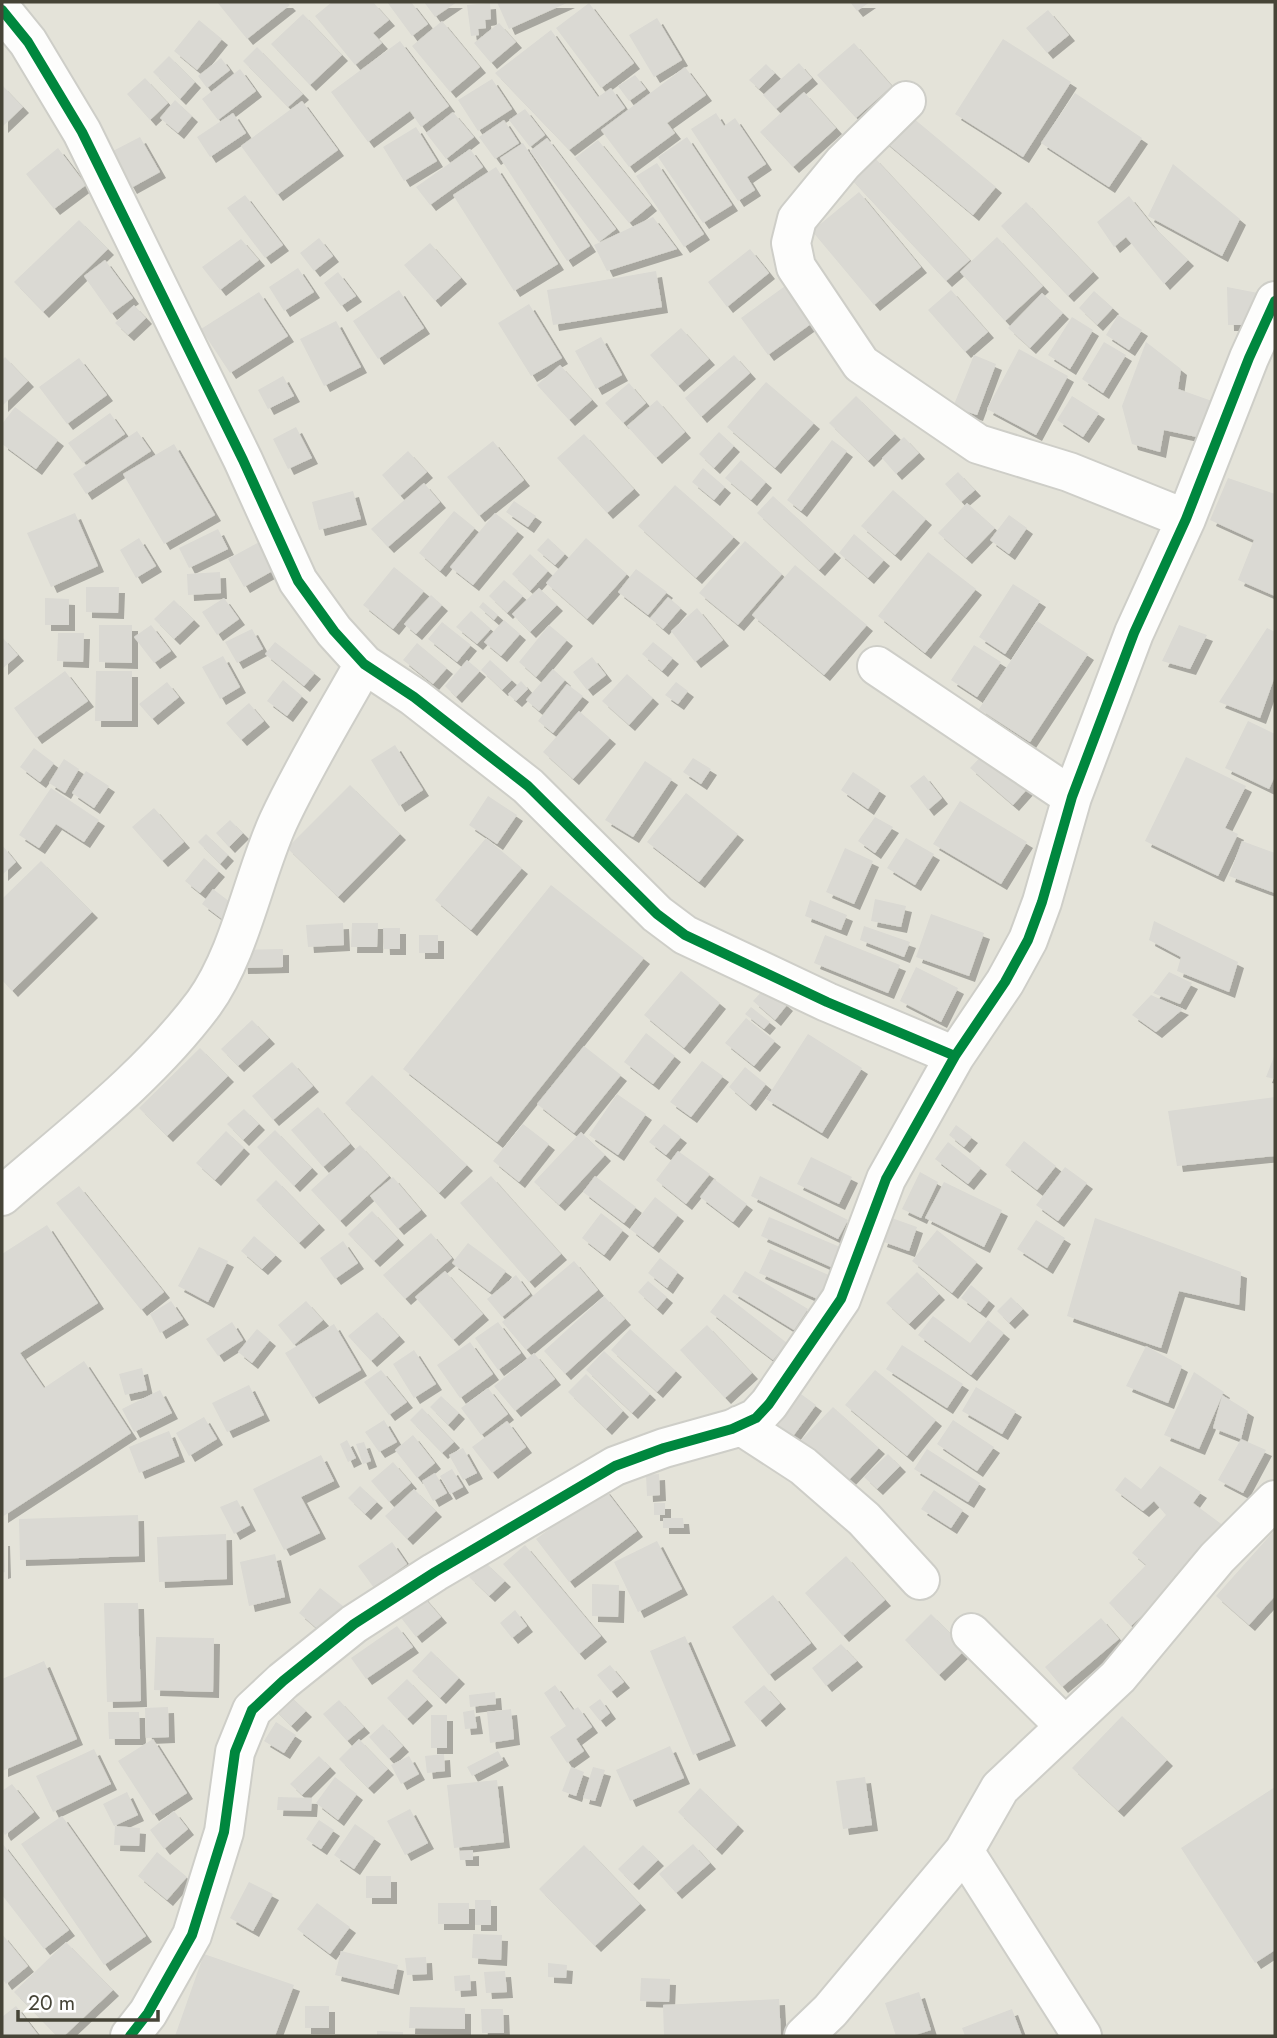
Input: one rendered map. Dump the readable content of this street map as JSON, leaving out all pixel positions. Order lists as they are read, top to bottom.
{
  "scale_bar": "20 m"
}
